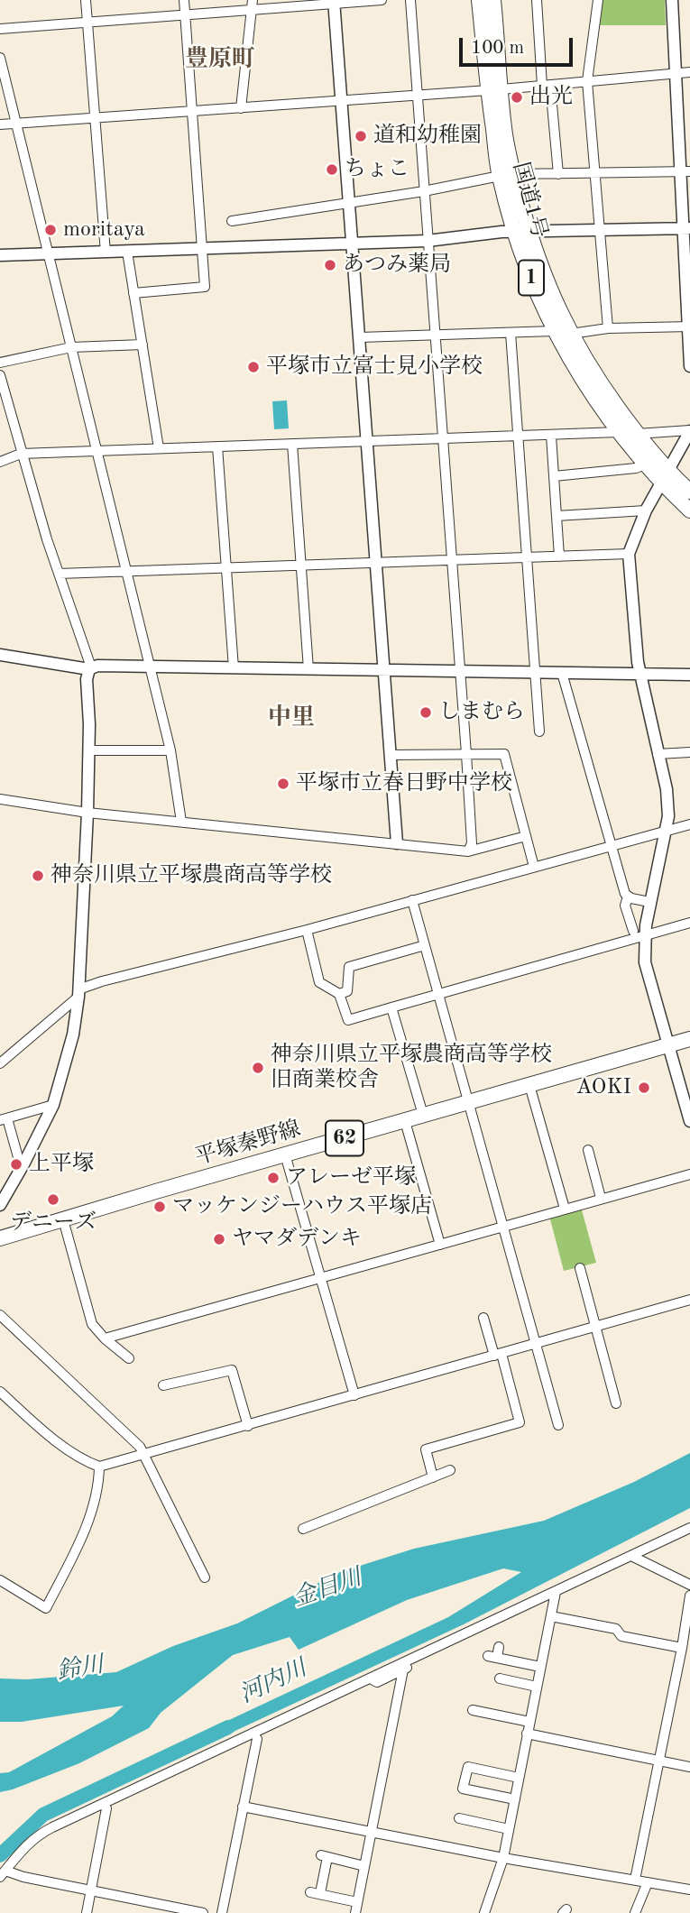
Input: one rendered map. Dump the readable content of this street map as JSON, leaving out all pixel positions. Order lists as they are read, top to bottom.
{
  "streets": {
    "main road": [
      "国道1号",
      "1",
      "62",
      "平塚秦野線"
    ]
  },
  "districts": ["豊原町", "中里"],
  "water": ["金目川", "鈴川", "河内川"],
  "places": [
    "出光",
    "道和幼稚園",
    "ちょこ",
    "moritaya",
    "あつみ薬局",
    "平塚市立富士見小学校",
    "しまむら",
    "平塚市立春日野中学校",
    "神奈川県立平塚農商高等学校",
    "神奈川県立平塚農商高等学校 旧商業校舎",
    "AOKI",
    "上平塚",
    "アレーゼ平塚",
    "デニーズ",
    "マッケンジーハウス平塚店",
    "ヤマダデンキ"
  ],
  "scale_bar": "100 m"
}
